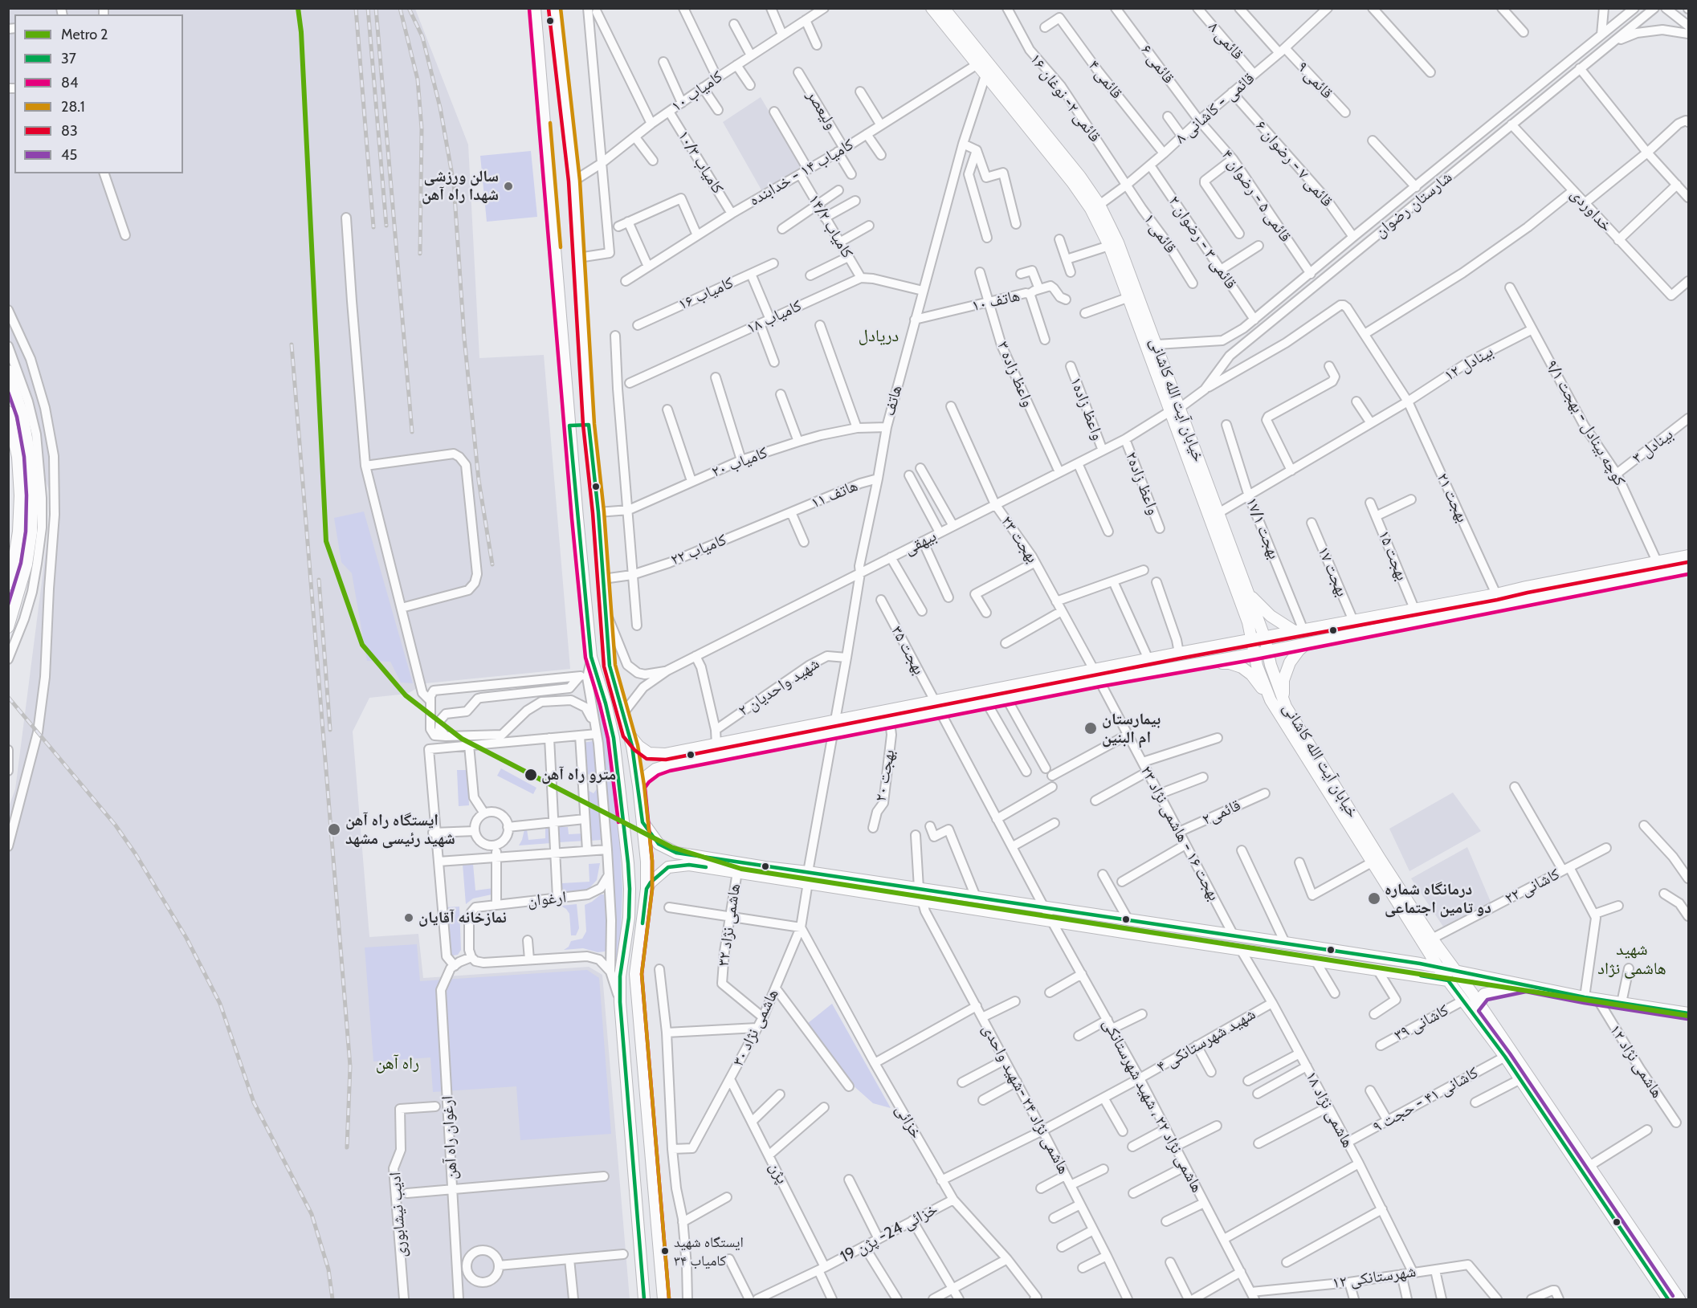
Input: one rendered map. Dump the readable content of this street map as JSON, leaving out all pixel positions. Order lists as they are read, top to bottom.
{
  "streets": {
    "main road": ["خیابان آیت الله کاشانی"],
    "street": [
      "قائمی ۸",
      "قائمی ۶",
      "قائمی ۴",
      "قائمی ۹",
      "کامیاب ۱۰",
      "قائمی ۲- نوغان ۱۶",
      "قائمی - کاشانی ۸",
      "ولیعصر",
      "کامیاب ۱۰/۳",
      "قائمی ۷ - رضوان ۶",
      "کامیاب ۱۴ - خدابنده",
      "قائمی ۵ - رضوان ۴",
      "شارستان رضوان",
      "خداوردی",
      "کامیاب ۱۴/۲",
      "قائمی ۱",
      "قائمی ۳ - رضوان ۲",
      "کامیاب ۱۶",
      "هاتف ۱۰",
      "کامیاب ۱۸",
      "بینادل ۱۲",
      "واعظ زاده ۳",
      "هاتف",
      "واعظ زاده۱",
      "کوچه بینادل - بهجت ۹/۱",
      "بینادل ۳",
      "کامیاب ۲۰",
      "واعظ زاده۲",
      "هاتف ۱۱",
      "بهجت ۲۱",
      "بهجت ۱۷/۱",
      "بهجت ۲۳",
      "بیهقی",
      "کامیاب ۲۲",
      "بهجت ۱۵",
      "بهجت ۱۷",
      "بهجت ۳۵",
      "شهید واحدیان ۲",
      "بهجت ۲۰",
      "قائمی۲",
      "بهجت ۱۶ - هاشمی نژاد ۲۳",
      "کاشانی ۲۲",
      "ارغوان",
      "هاشمی نژاد ۳۲",
      "کاشانی ۳۹",
      "هاشمی نژاد ۳۰",
      "شهید شهرستانکی ۴",
      "هاشمی نژاد ۱۲",
      "هاشمی نژاد ۲۴ -شهید واحدی",
      "کاشانی ۴۱ - حجت ۹",
      "هاشمی نژاد ۲۲ ، شهید شهرستانکی",
      "هاشمی نژاد ۱۸",
      "خزائی",
      "ارغوان راه آهن",
      "پژن",
      "ادیب نیشابوری",
      "خزائی 24- پژن 19",
      "شهرستانکی ۱۲"
    ]
  },
  "crossings": [
    ["قائمی ۸", "قائمی - کاشانی ۸"],
    ["قائمی ۶", "قائمی - کاشانی ۸"],
    ["قائمی ۶", "قائمی ۵ - رضوان ۴"],
    ["قائمی ۴", "قائمی - کاشانی ۸"],
    ["قائمی ۹", "قائمی - کاشانی ۸"],
    ["کامیاب ۱۰", "کامیاب ۱۰/۳"],
    ["قائمی ۲- نوغان ۱۶", "قائمی - کاشانی ۸"],
    ["قائمی ۲- نوغان ۱۶", "قائمی ۱"],
    ["قائمی - کاشانی ۸", "قائمی ۷ - رضوان ۶"],
    ["قائمی - کاشانی ۸", "قائمی ۵ - رضوان ۴"],
    ["قائمی - کاشانی ۸", "قائمی ۱"],
    ["قائمی - کاشانی ۸", "قائمی ۳ - رضوان ۲"],
    ["قائمی - کاشانی ۸", "خیابان آیت الله کاشانی"],
    ["ولیعصر", "کامیاب ۱۴ - خدابنده"],
    ["کامیاب ۱۰/۳", "کامیاب ۱۴ - خدابنده"],
    ["قائمی ۷ - رضوان ۶", "شارستان رضوان"],
    ["کامیاب ۱۴ - خدابنده", "کامیاب ۱۴/۲"],
    ["کامیاب ۱۴ - خدابنده", "خیابان آیت الله کاشانی"],
    ["قائمی ۵ - رضوان ۴", "شارستان رضوان"],
    ["شارستان رضوان", "خداوردی"],
    ["شارستان رضوان", "قائمی ۳ - رضوان ۲"],
    ["شارستان رضوان", "خیابان آیت الله کاشانی"],
    ["شارستان رضوان", "بهجت ۲۱"],
    ["شارستان رضوان", "بیهقی"],
    ["کامیاب ۱۴/۲", "کامیاب ۱۸"],
    ["هاتف ۱۰", "واعظ زاده ۳"],
    ["هاتف ۱۰", "هاتف"],
    ["بینادل ۱۲", "خیابان آیت الله کاشانی"],
    ["بینادل ۱۲", "کوچه بینادل - بهجت ۹/۱"],
    ["بینادل ۱۲", "بهجت ۲۱"],
    ["بینادل ۱۲", "بهجت ۱۷/۱"],
    ["واعظ زاده ۳", "بیهقی"],
    ["خیابان آیت الله کاشانی", "هاتف"],
    ["خیابان آیت الله کاشانی", "بیهقی"],
    ["خیابان آیت الله کاشانی", "کاشانی ۲۲"],
    ["خیابان آیت الله کاشانی", "کاشانی ۳۹"],
    ["خیابان آیت الله کاشانی", "کاشانی ۴۱ - حجت ۹"],
    ["هاتف", "کامیاب ۲۰"],
    ["هاتف", "هاتف ۱۱"],
    ["هاتف", "بیهقی"],
    ["هاتف", "شهید واحدیان ۲"],
    ["هاتف", "هاشمی نژاد ۳۰"],
    ["واعظ زاده۱", "بیهقی"],
    ["کوچه بینادل - بهجت ۹/۱", "بینادل ۳"],
    ["واعظ زاده۲", "بیهقی"],
    ["هاتف ۱۱", "کامیاب ۲۲"],
    ["بهجت ۲۳", "بیهقی"],
    ["قائمی۲", "بهجت ۱۶ - هاشمی نژاد ۲۳"],
    ["هاشمی نژاد ۳۲", "هاشمی نژاد ۳۰"],
    ["هاشمی نژاد ۳۰", "خزائی"],
    ["هاشمی نژاد ۳۰", "پژن"],
    ["شهید شهرستانکی ۴", "هاشمی نژاد ۲۴ -شهید واحدی"],
    ["شهید شهرستانکی ۴", "هاشمی نژاد ۲۲ ، شهید شهرستانکی"],
    ["شهید شهرستانکی ۴", "هاشمی نژاد ۱۸"],
    ["شهید شهرستانکی ۴", "خزائی"],
    ["کاشانی ۴۱ - حجت ۹", "هاشمی نژاد ۱۸"],
    ["هاشمی نژاد ۲۲ ، شهید شهرستانکی", "شهرستانکی ۱۲"],
    ["هاشمی نژاد ۱۸", "شهرستانکی ۱۲"],
    ["خزائی", "خزائی 24- پژن 19"],
    ["پژن", "خزائی 24- پژن 19"]
  ],
  "districts": ["دریادل", "شهید هاشمی نژاد", "راه آهن"],
  "places": [
    "سالن ورزشی شهدا راه آهن",
    "بیمارستان ام البنین",
    "مترو راه آهن",
    "ایستگاه راه آهن شهید رئیسی مشهد",
    "درمانگاه شماره دو تامین اجتماعی",
    "نمازخانه آقایان",
    "ایستگاه شهید کامیاب ۳۴"
  ],
  "lines": [
    "metro line 2",
    "transit line 28.1",
    "transit line 84",
    "transit line 83",
    "transit line 45",
    "transit line 37"
  ],
  "legend": [
    "Metro 2",
    "37",
    "84",
    "28.1",
    "83",
    "45"
  ]
}
